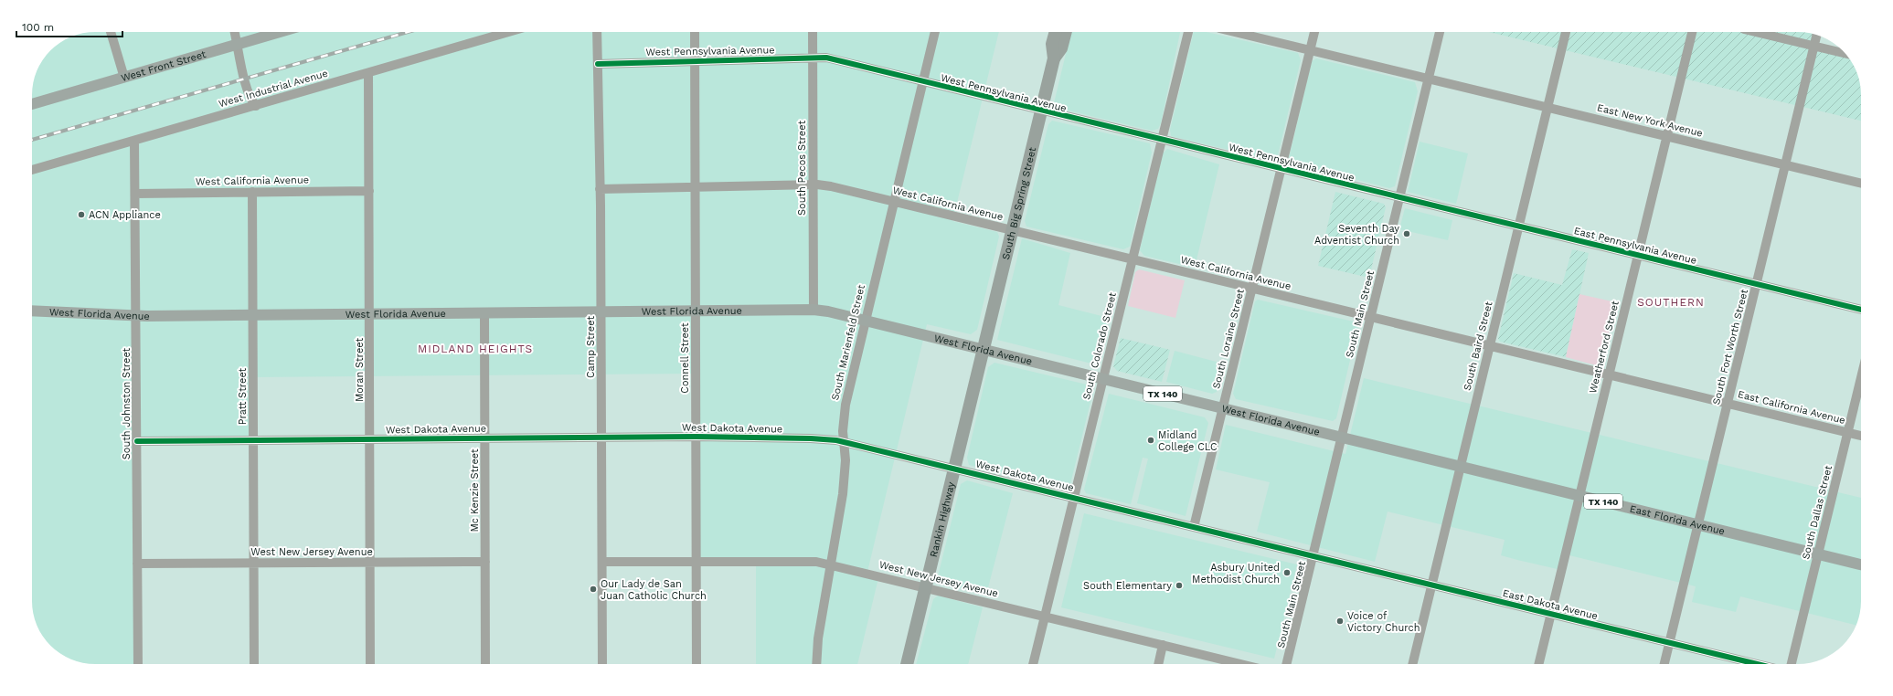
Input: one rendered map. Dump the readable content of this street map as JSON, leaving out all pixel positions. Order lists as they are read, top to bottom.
{
  "streets": {
    "highway": ["South Big Spring Street", "Rankin Highway"],
    "main road": [
      "West Front Street",
      "West Florida Avenue",
      "TX 140",
      "East Florida Avenue"
    ],
    "street": [
      "West Pennsylvania Avenue",
      "West Industrial Avenue",
      "East New York Avenue",
      "South Pecos Street",
      "West California Avenue",
      "East Pennsylvania Avenue",
      "South Main Street",
      "South Loraine Street",
      "South Marienfeld Street",
      "South Colorado Street",
      "South Baird Street",
      "Camp Street",
      "Weatherford Street",
      "South Fort Worth Street",
      "Connell Street",
      "Moran Street",
      "Pratt Street",
      "South Johnston Street",
      "East California Avenue",
      "West Dakota Avenue",
      "Mc Kenzie Street",
      "South Dallas Street",
      "West New Jersey Avenue",
      "East Dakota Avenue"
    ]
  },
  "crossings": [
    ["West Pennsylvania Avenue", "South Pecos Street"],
    ["West Pennsylvania Avenue", "South Big Spring Street"],
    ["West Pennsylvania Avenue", "East Pennsylvania Avenue"],
    ["West Pennsylvania Avenue", "South Main Street"],
    ["West Pennsylvania Avenue", "South Loraine Street"],
    ["West Pennsylvania Avenue", "South Marienfeld Street"],
    ["West Pennsylvania Avenue", "South Colorado Street"],
    ["West Pennsylvania Avenue", "Camp Street"],
    ["West Pennsylvania Avenue", "Connell Street"],
    ["West Industrial Avenue", "Moran Street"],
    ["West Industrial Avenue", "South Johnston Street"],
    ["East New York Avenue", "South Main Street"],
    ["East New York Avenue", "South Loraine Street"],
    ["East New York Avenue", "South Baird Street"],
    ["East New York Avenue", "Weatherford Street"],
    ["East New York Avenue", "South Fort Worth Street"],
    ["South Pecos Street", "West California Avenue"],
    ["South Pecos Street", "West Florida Avenue"],
    ["West California Avenue", "South Big Spring Street"],
    ["West California Avenue", "South Main Street"],
    ["West California Avenue", "South Loraine Street"],
    ["West California Avenue", "South Marienfeld Street"],
    ["West California Avenue", "South Colorado Street"],
    ["West California Avenue", "Camp Street"],
    ["West California Avenue", "Connell Street"],
    ["West California Avenue", "Moran Street"],
    ["West California Avenue", "Pratt Street"],
    ["West California Avenue", "South Johnston Street"],
    ["West California Avenue", "East California Avenue"],
    ["South Big Spring Street", "West Florida Avenue"],
    ["South Big Spring Street", "Rankin Highway"],
    ["East Pennsylvania Avenue", "South Main Street"],
    ["East Pennsylvania Avenue", "South Baird Street"],
    ["East Pennsylvania Avenue", "Weatherford Street"],
    ["East Pennsylvania Avenue", "South Fort Worth Street"],
    ["West Florida Avenue", "South Main Street"],
    ["West Florida Avenue", "South Loraine Street"],
    ["West Florida Avenue", "South Marienfeld Street"],
    ["West Florida Avenue", "South Colorado Street"],
    ["West Florida Avenue", "Camp Street"],
    ["West Florida Avenue", "Connell Street"],
    ["West Florida Avenue", "Moran Street"],
    ["West Florida Avenue", "Pratt Street"],
    ["West Florida Avenue", "South Johnston Street"],
    ["West Florida Avenue", "Mc Kenzie Street"],
    ["West Florida Avenue", "Rankin Highway"],
    ["West Florida Avenue", "East Florida Avenue"],
    ["South Main Street", "East California Avenue"],
    ["South Main Street", "West Dakota Avenue"],
    ["South Main Street", "East Florida Avenue"],
    ["South Main Street", "East Dakota Avenue"],
    ["South Loraine Street", "West Dakota Avenue"],
    ["South Marienfeld Street", "West Dakota Avenue"],
    ["South Marienfeld Street", "West New Jersey Avenue"],
    ["South Colorado Street", "West Dakota Avenue"],
    ["South Colorado Street", "West New Jersey Avenue"],
    ["South Baird Street", "East California Avenue"],
    ["South Baird Street", "East Florida Avenue"],
    ["South Baird Street", "East Dakota Avenue"],
    ["Camp Street", "West Dakota Avenue"],
    ["Camp Street", "West New Jersey Avenue"],
    ["Weatherford Street", "East California Avenue"],
    ["Weatherford Street", "East Florida Avenue"],
    ["Weatherford Street", "East Dakota Avenue"],
    ["South Fort Worth Street", "East California Avenue"],
    ["South Fort Worth Street", "East Florida Avenue"],
    ["South Fort Worth Street", "East Dakota Avenue"],
    ["Connell Street", "West Dakota Avenue"],
    ["Connell Street", "West New Jersey Avenue"],
    ["Moran Street", "West Dakota Avenue"],
    ["Moran Street", "West New Jersey Avenue"],
    ["Pratt Street", "West Dakota Avenue"],
    ["Pratt Street", "West New Jersey Avenue"],
    ["South Johnston Street", "West Dakota Avenue"],
    ["South Johnston Street", "West New Jersey Avenue"],
    ["East California Avenue", "South Dallas Street"],
    ["West Dakota Avenue", "Mc Kenzie Street"],
    ["West Dakota Avenue", "Rankin Highway"],
    ["West Dakota Avenue", "East Dakota Avenue"],
    ["Mc Kenzie Street", "West New Jersey Avenue"],
    ["South Dallas Street", "East Florida Avenue"],
    ["Rankin Highway", "West New Jersey Avenue"]
  ],
  "districts": ["SOUTHERN", "MIDLAND HEIGHTS"],
  "places": [
    "ACN Appliance",
    "Seventh Day Adventist Church",
    "Midland College CLC",
    "Asbury United Methodist Church",
    "South Elementary",
    "Our Lady de San Juan Catholic Church",
    "Voice of Victory Church"
  ],
  "scale_bar": "100 m"
}
